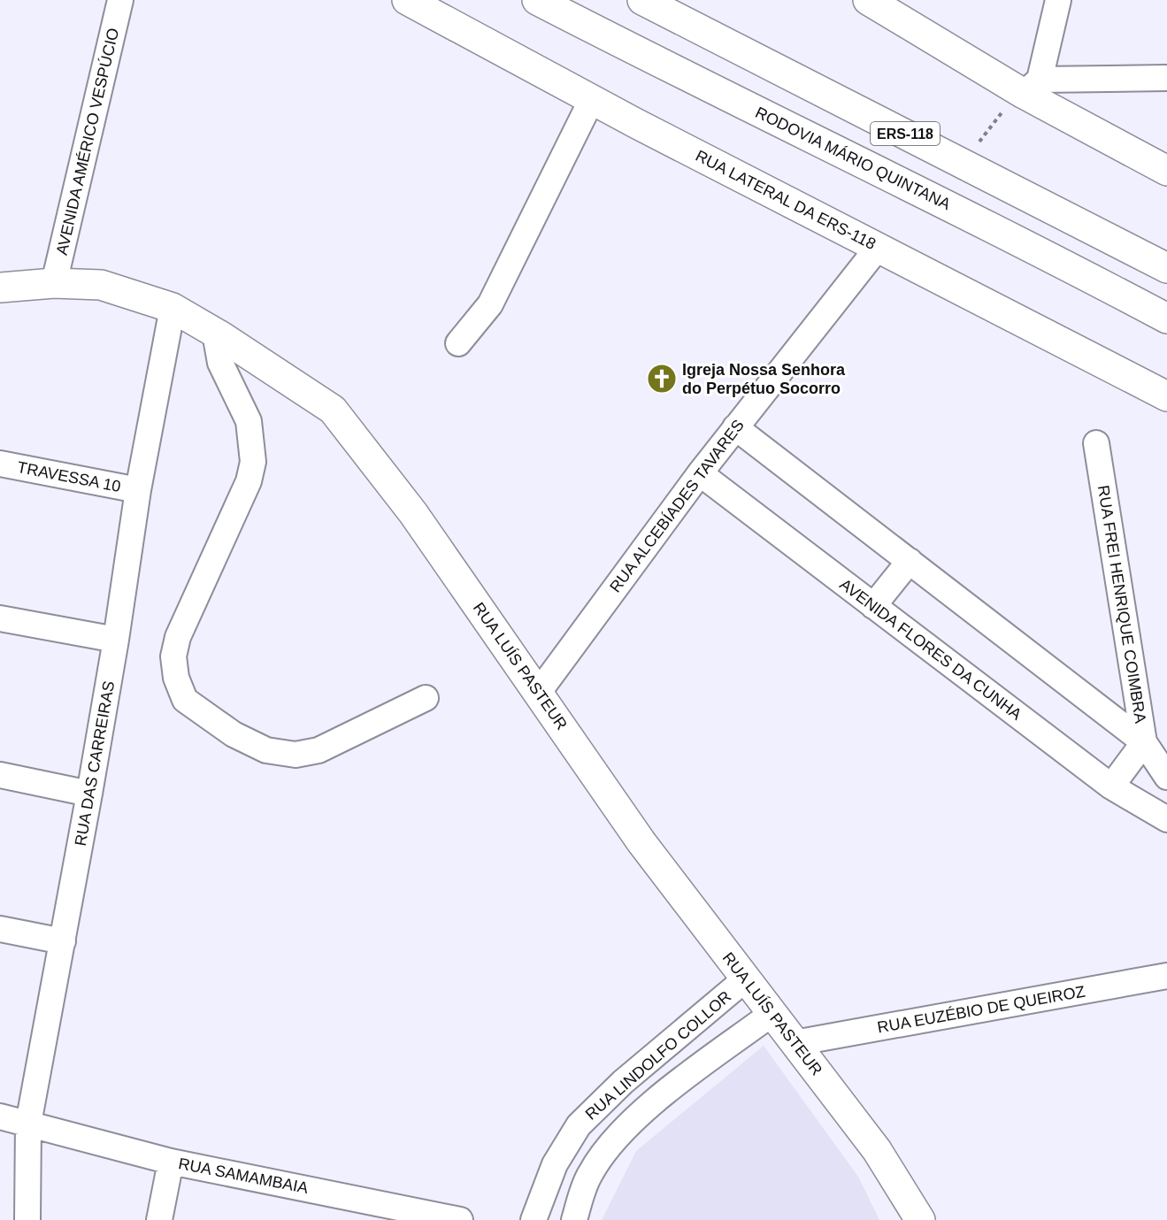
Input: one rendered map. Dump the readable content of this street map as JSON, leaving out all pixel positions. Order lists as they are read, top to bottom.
{
  "streets": {
    "main road": [
      "ERS-118",
      "RODOVIA MÁRIO QUINTANA",
      "RUA LATERAL DA ERS-118",
      "RUA LUÍS PASTEUR"
    ],
    "street": [
      "AVENIDA AMÉRICO VESPÚCIO",
      "TRAVESSA 10",
      "RUA ALCEBÍADES TAVARES",
      "RUA FREI HENRIQUE COIMBRA",
      "AVENIDA FLORES DA CUNHA",
      "RUA DAS CARREIRAS",
      "RUA EUZÉBIO DE QUEIROZ",
      "RUA LINDOLFO COLLOR",
      "RUA SAMAMBAIA"
    ]
  },
  "crossings": [
    ["AVENIDA AMÉRICO VESPÚCIO", "RUA LUÍS PASTEUR"],
    ["RUA LATERAL DA ERS-118", "RUA ALCEBÍADES TAVARES"],
    ["TRAVESSA 10", "RUA DAS CARREIRAS"],
    ["RUA ALCEBÍADES TAVARES", "AVENIDA FLORES DA CUNHA"],
    ["RUA ALCEBÍADES TAVARES", "RUA LUÍS PASTEUR"],
    ["RUA FREI HENRIQUE COIMBRA", "AVENIDA FLORES DA CUNHA"],
    ["RUA LUÍS PASTEUR", "RUA DAS CARREIRAS"],
    ["RUA LUÍS PASTEUR", "RUA EUZÉBIO DE QUEIROZ"],
    ["RUA LUÍS PASTEUR", "RUA LINDOLFO COLLOR"],
    ["RUA DAS CARREIRAS", "RUA SAMAMBAIA"]
  ],
  "places": {
    "church": ["Igreja Nossa Senhora do Perpétuo Socorro"]
  }
}
